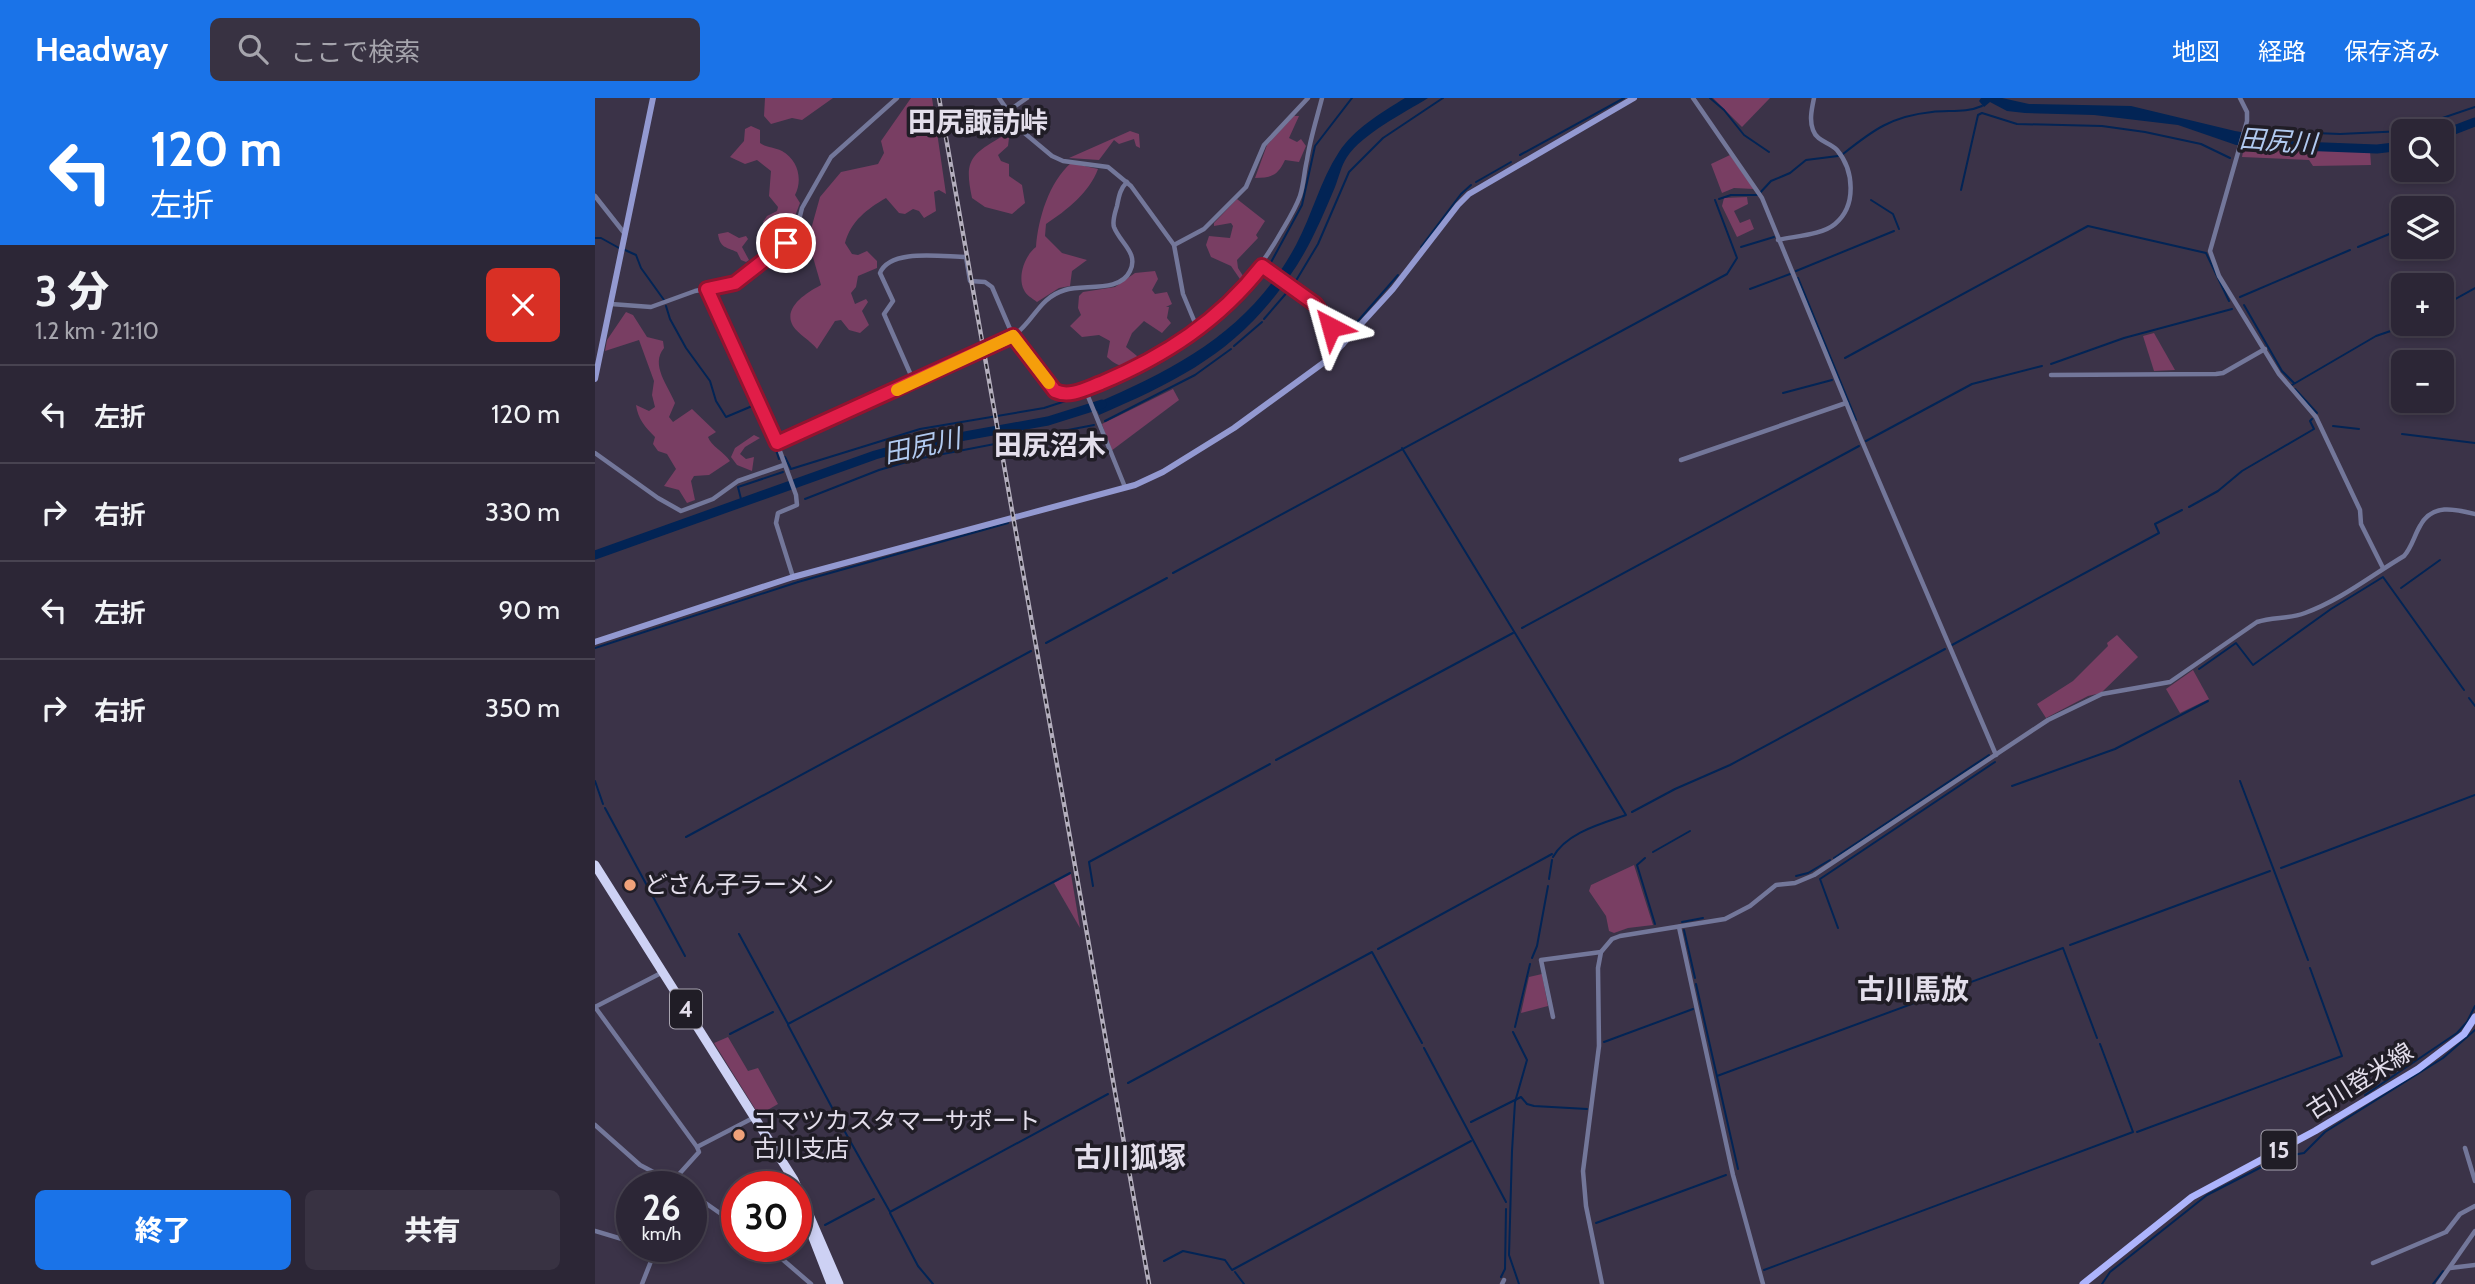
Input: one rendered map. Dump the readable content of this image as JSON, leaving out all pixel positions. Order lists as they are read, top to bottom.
{
  "streets": {
    "highway": ["4"],
    "main road": ["古川登米線", "15"]
  },
  "districts": [
    "田尻諏訪峠",
    "田尻沼木",
    "古川馬放",
    "古川狐塚"
  ],
  "water": ["田尻川"],
  "places": ["どさん子ラーメン", "コマツカスタマーサポート 古川支店"],
  "page": {
    "header": "Headway",
    "search": "ここで検索",
    "nav": ["地図", "経路", "保存済み"],
    "turn": ["120 m", "左折"],
    "map_buttons": ["+", "−"],
    "heading": ["3 分", "1.2 km · 21:10"],
    "list": [
      {
        "name": "左折",
        "value": "120 m"
      },
      {
        "name": "右折",
        "value": "330 m"
      },
      {
        "name": "左折",
        "value": "90 m"
      },
      {
        "name": "右折",
        "value": "350 m"
      }
    ],
    "speed": "26 km/h",
    "limit": "30",
    "buttons": ["終了", "共有"]
  }
}
